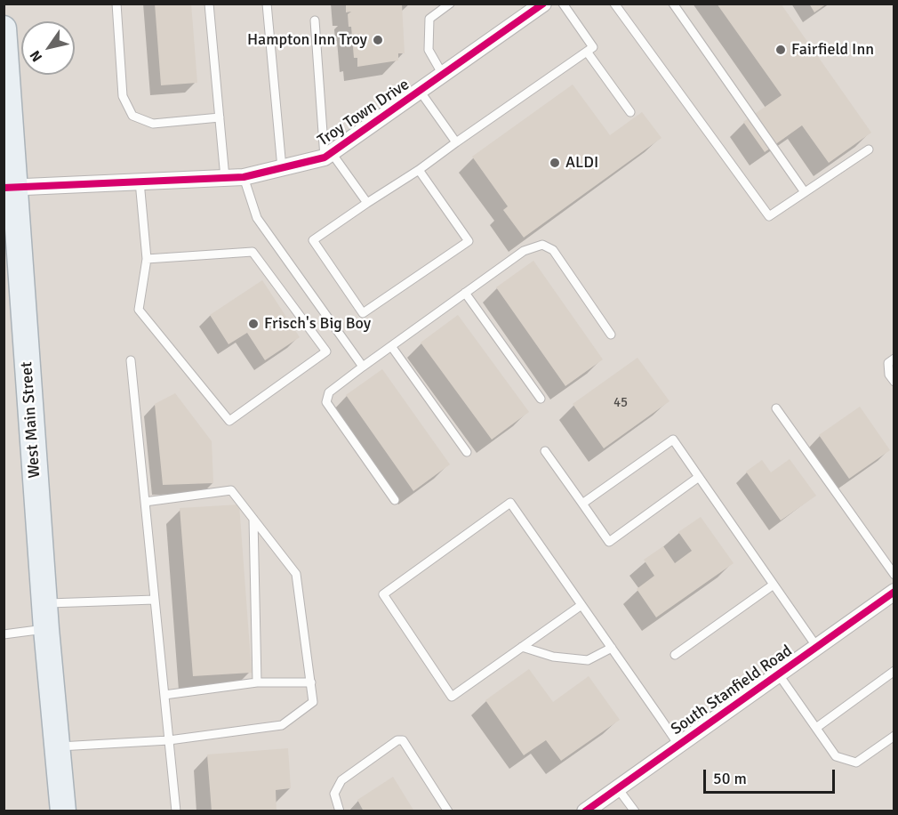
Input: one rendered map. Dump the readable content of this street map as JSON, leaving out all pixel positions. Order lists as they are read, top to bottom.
{
  "streets": {
    "main road": ["West Main Street"],
    "street": ["Troy Town Drive", "South Stanfield Road"]
  },
  "crossings": [
    ["Troy Town Drive", "West Main Street"]
  ],
  "places": [
    "Hampton Inn Troy",
    "Fairfield Inn",
    "ALDI",
    "Frisch's Big Boy"
  ],
  "house_numbers": ["45"],
  "scale_bar": "50 m",
  "north": "bottom left"
}
